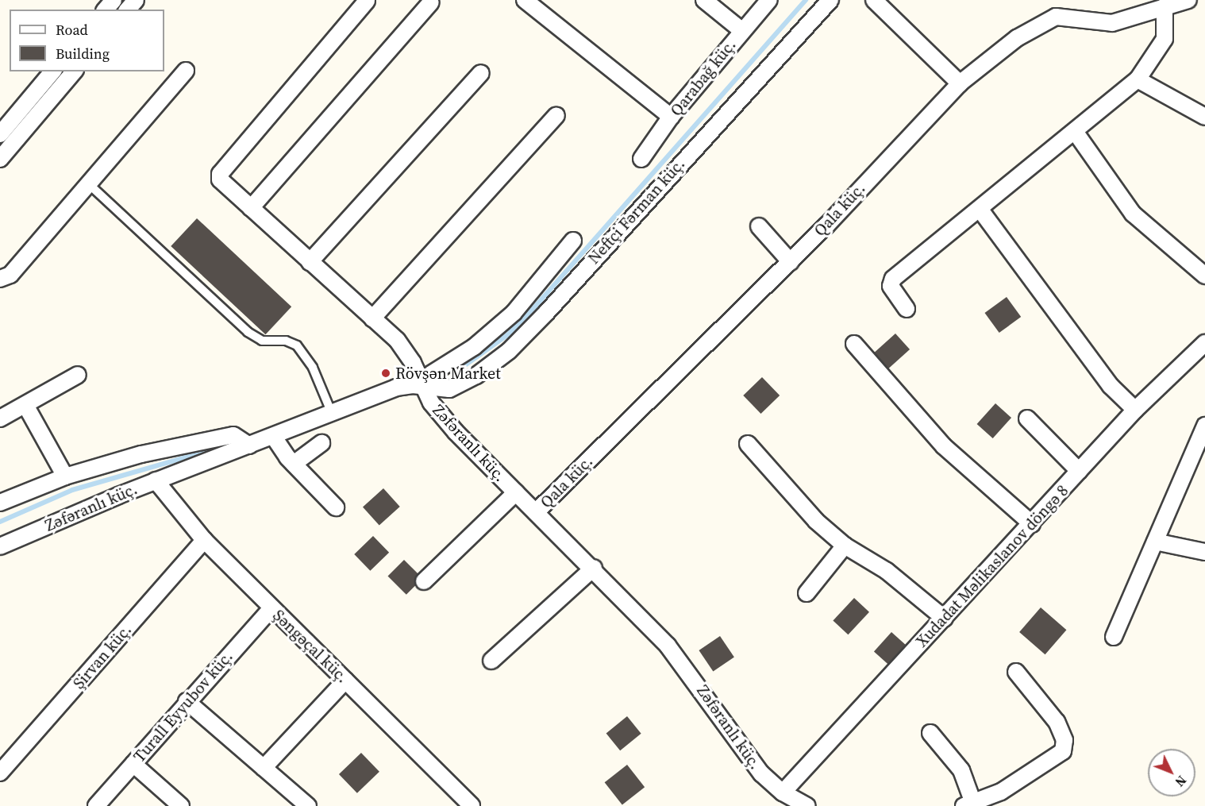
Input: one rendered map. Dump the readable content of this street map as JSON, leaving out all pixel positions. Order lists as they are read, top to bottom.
{
  "streets": {
    "street": [
      "Qarabağ küç.",
      "Qala küç.",
      "Neftçi Fərman küç.",
      "Zəfəranlı küç.",
      "Xudadat Məlikaslanov döngə 8",
      "Şəngəçal küç.",
      "Şirvan küç.",
      "Turall Eyyubov küç."
    ]
  },
  "crossings": [
    ["Qala küç.", "Zəfəranlı küç."],
    ["Neftçi Fərman küç.", "Zəfəranlı küç."],
    ["Zəfəranlı küç.", "Xudadat Məlikaslanov döngə 8"],
    ["Zəfəranlı küç.", "Şəngəçal küç."],
    ["Şəngəçal küç.", "Şirvan küç."],
    ["Şəngəçal küç.", "Turall Eyyubov küç."]
  ],
  "places": ["Rövşən Market"],
  "legend": ["Road", "Building"],
  "north": "bottom right"
}
